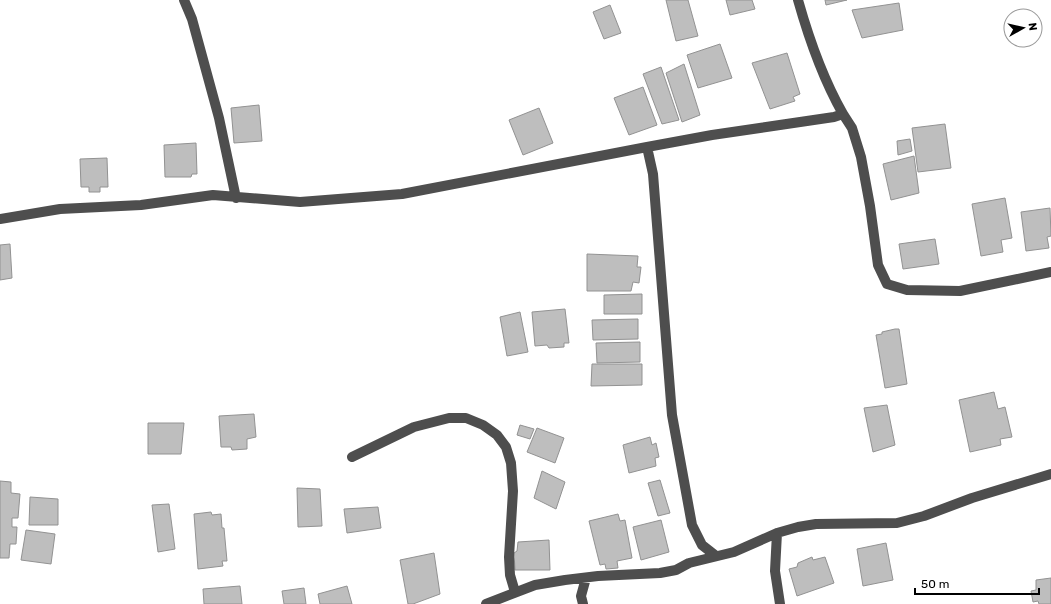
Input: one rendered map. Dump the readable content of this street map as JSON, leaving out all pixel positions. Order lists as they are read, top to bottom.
{
  "scale_bar": "50 m",
  "north": "right"
}
